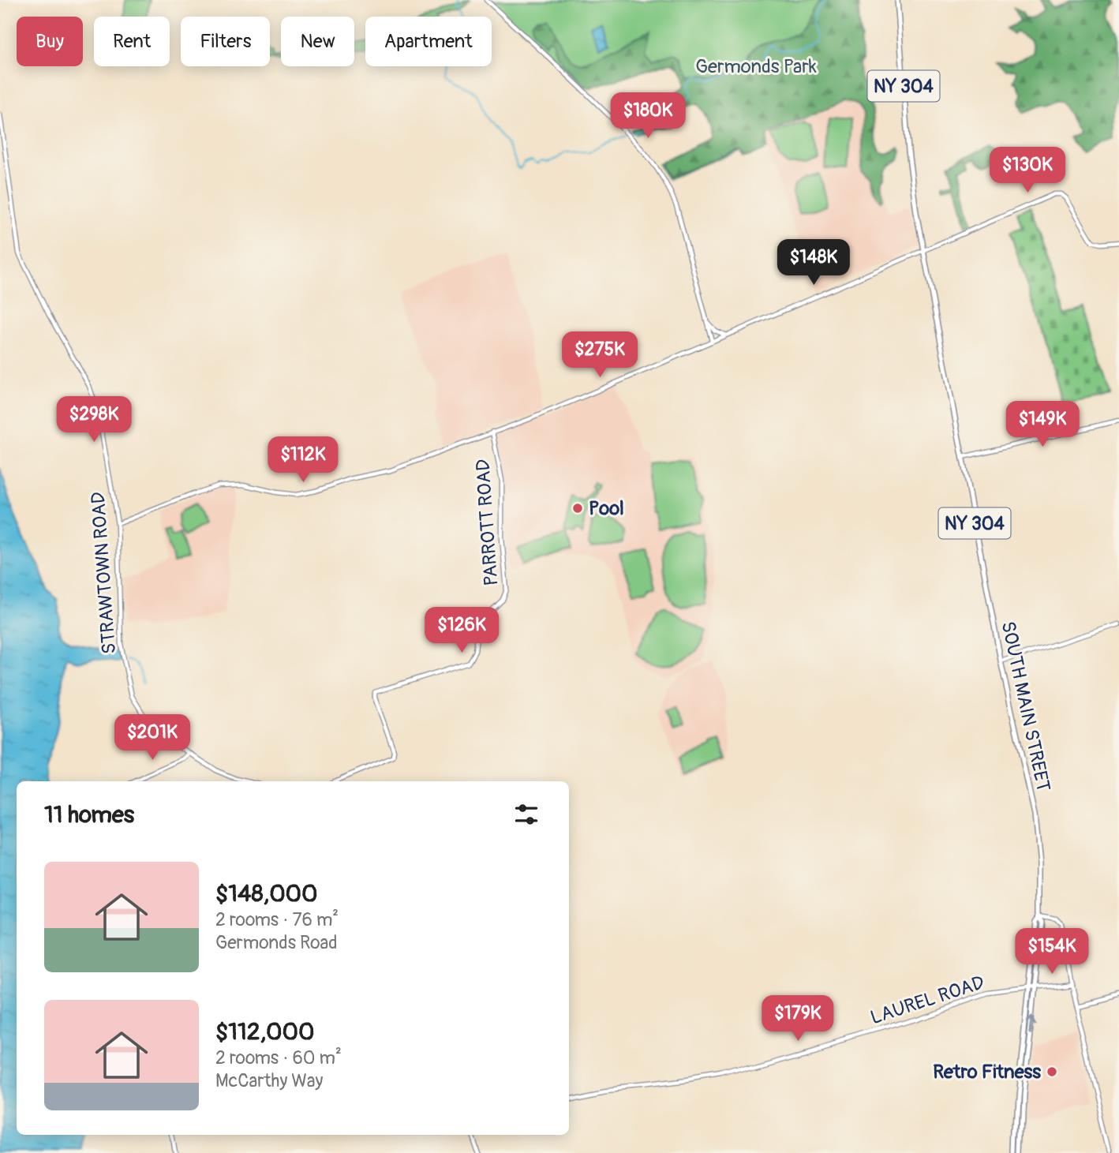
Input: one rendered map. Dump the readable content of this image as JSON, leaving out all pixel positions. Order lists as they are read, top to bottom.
{
  "streets": {
    "main road": ["NY 304", "SOUTH MAIN STREET"],
    "street": ["PARROTT ROAD", "STRAWTOWN ROAD", "LAUREL ROAD"]
  },
  "crossings": [
    ["NY 304", "PARROTT ROAD"],
    ["NY 304", "SOUTH MAIN STREET"],
    ["NY 304", "LAUREL ROAD"],
    ["PARROTT ROAD", "SOUTH MAIN STREET"]
  ],
  "parks": ["Germonds Park"],
  "places": ["Pool", "Retro Fitness"],
  "page": {
    "chip": [
      "Buy",
      "Rent",
      "Filters",
      "New",
      "Apartment"
    ],
    "price": [
      "$180K",
      "$130K",
      "$148K",
      "$275K",
      "$298K",
      "$149K",
      "$112K",
      "$126K",
      "$201K",
      "$154K",
      "$179K"
    ],
    "heading": "11 homes",
    "list": [
      {
        "name": "$148,000",
        "note": "2 rooms · 76 m² · Germonds Road"
      },
      {
        "name": "$112,000",
        "note": "2 rooms · 60 m² · McCarthy Way"
      }
    ]
  }
}
